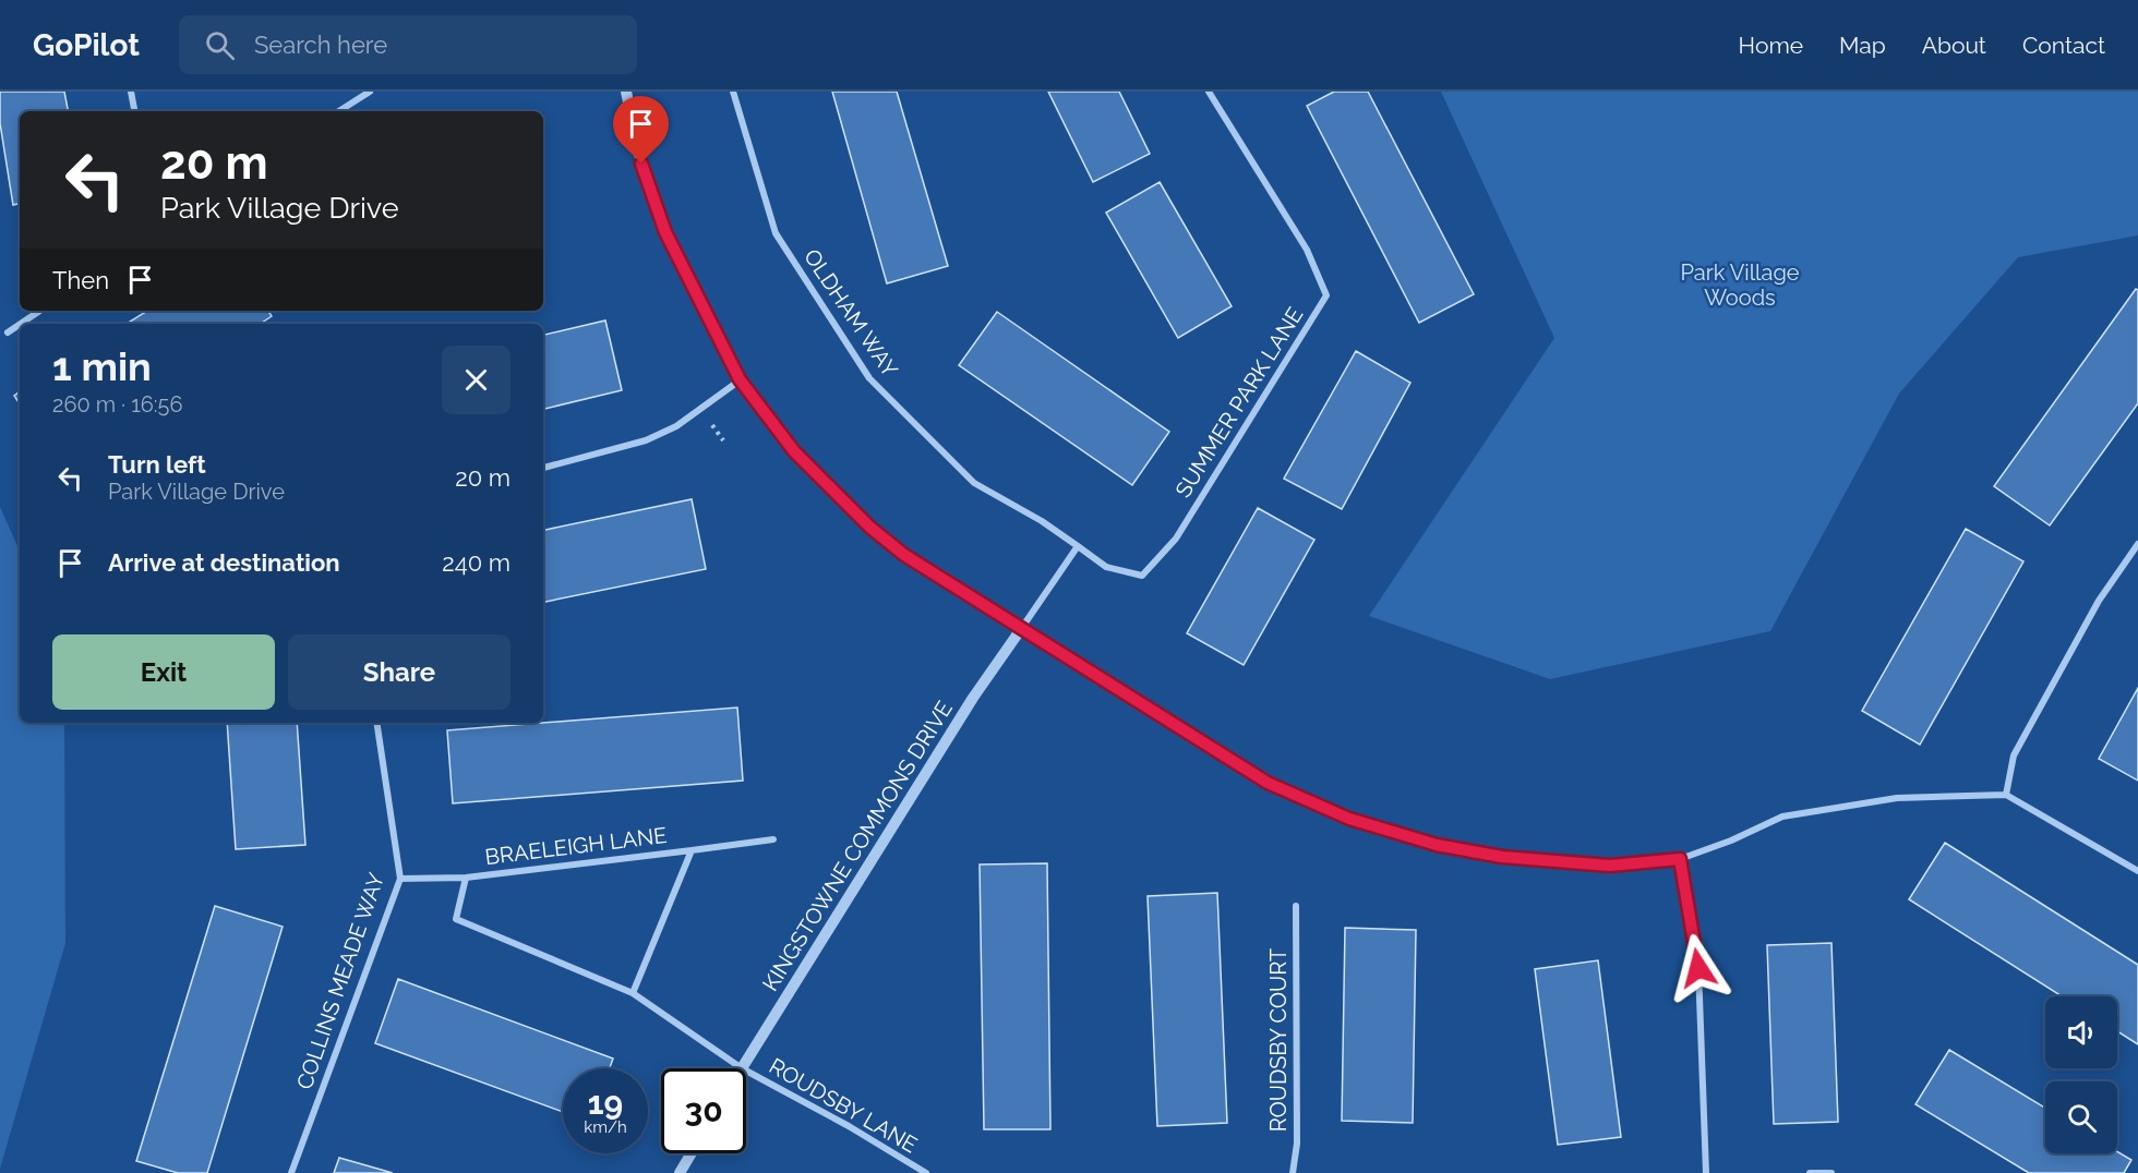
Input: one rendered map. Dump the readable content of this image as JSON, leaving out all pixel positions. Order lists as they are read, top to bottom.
{
  "streets": {
    "street": [
      "OLDHAM WAY",
      "SUMMER PARK LANE",
      "BRAELEIGH LANE",
      "KINGSTOWNE COMMONS DRIVE",
      "COLLINS MEADE WAY",
      "ROUDSBY COURT",
      "ROUDSBY LANE"
    ]
  },
  "crossings": [
    ["OLDHAM WAY", "SUMMER PARK LANE"],
    ["BRAELEIGH LANE", "KINGSTOWNE COMMONS DRIVE"],
    ["BRAELEIGH LANE", "COLLINS MEADE WAY"]
  ],
  "parks": ["Park Village Woods"],
  "page": {
    "header": "GoPilot",
    "search": "Search here",
    "nav": [
      "Home",
      "Map",
      "About",
      "Contact"
    ],
    "turn": ["20 m", "Park Village Drive"],
    "then": "Then",
    "heading": ["1 min", "260 m · 16:56"],
    "list": [
      {
        "name": "Turn left",
        "note": "Park Village Drive",
        "value": "20 m"
      },
      {
        "name": "Arrive at destination",
        "value": "240 m"
      }
    ],
    "buttons": ["Exit", "Share"],
    "speed": "19 km/h",
    "limit": "30"
  }
}
